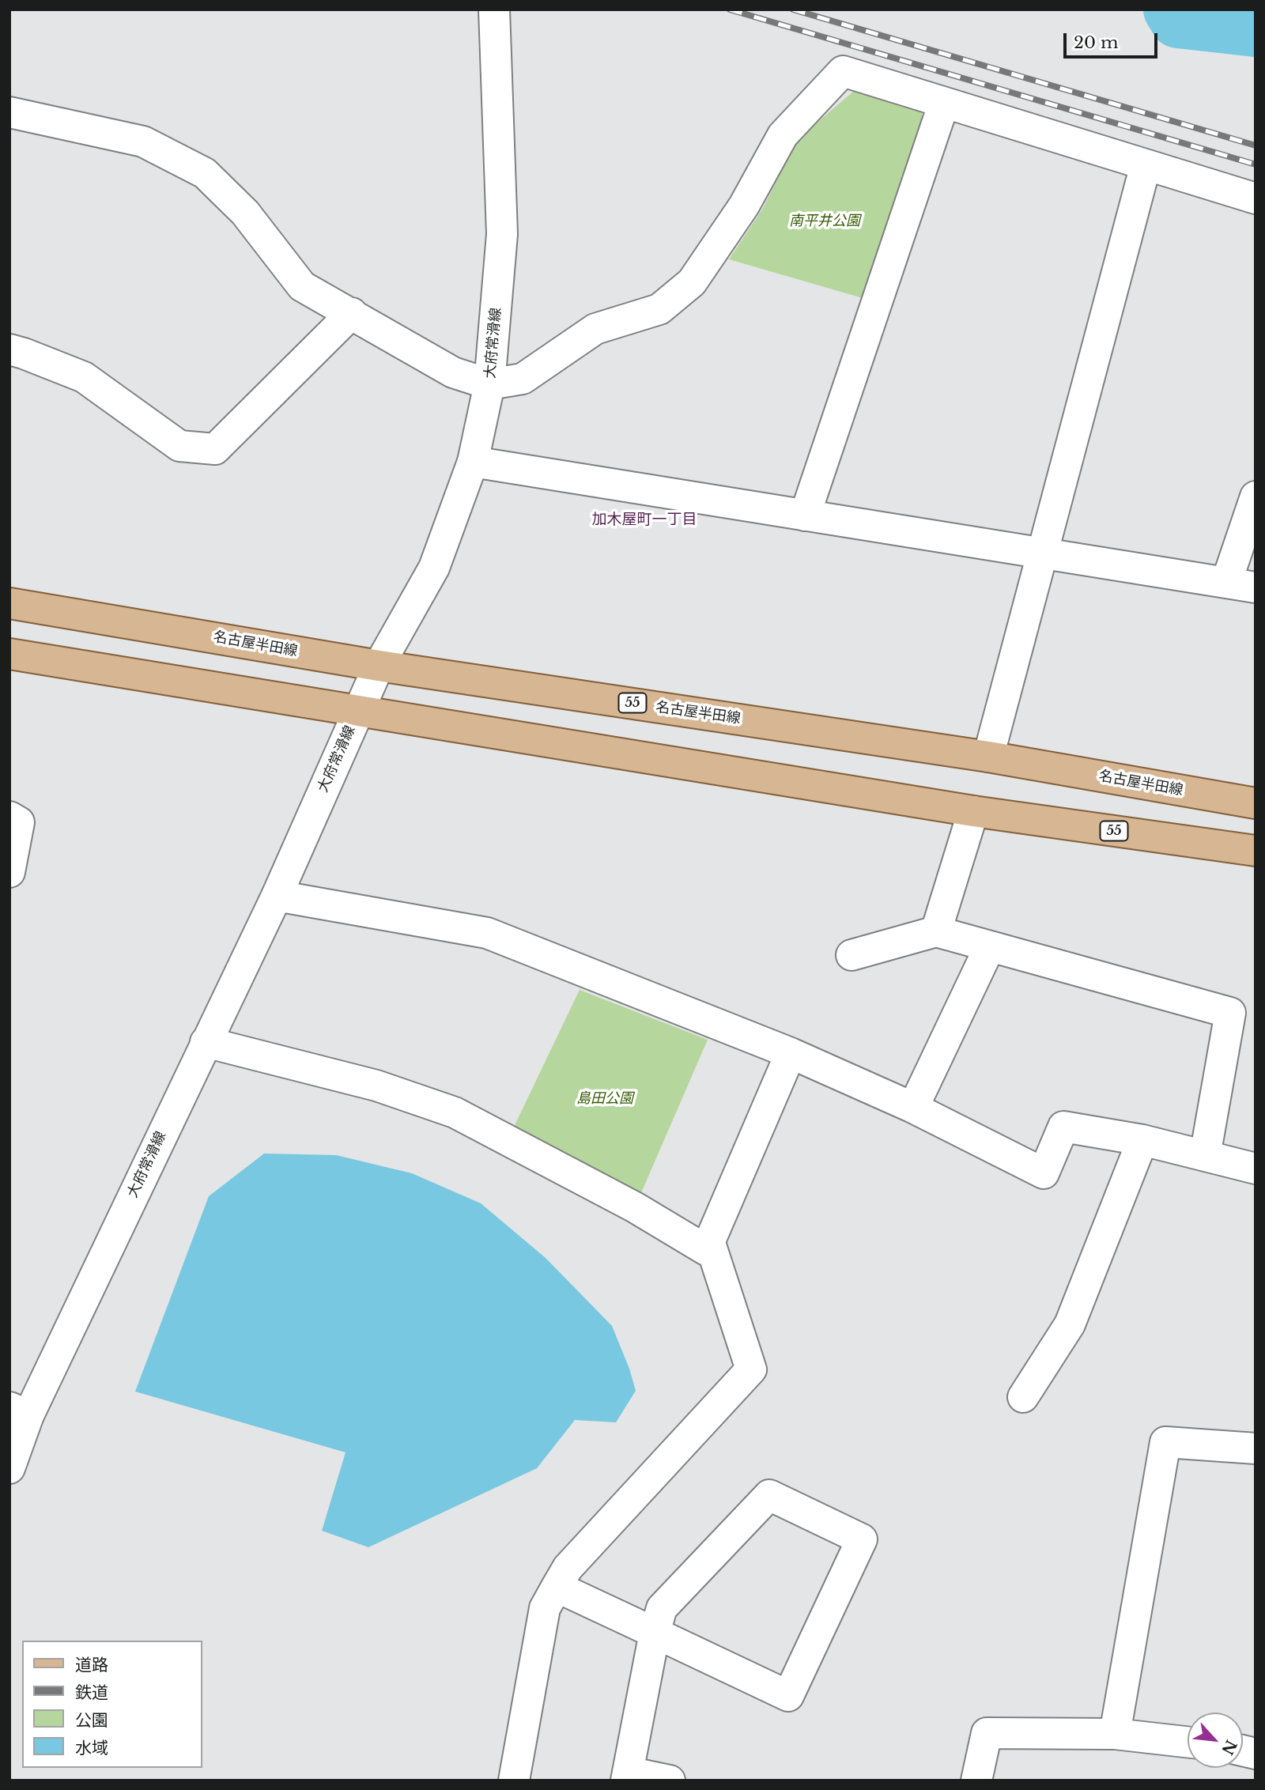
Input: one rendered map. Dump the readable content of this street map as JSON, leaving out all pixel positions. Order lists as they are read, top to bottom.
{
  "streets": {
    "main road": ["名古屋半田線", "55"],
    "street": ["大府常滑線"]
  },
  "crossings": [
    ["大府常滑線", "名古屋半田線"],
    ["大府常滑線", "55"]
  ],
  "districts": ["加木屋町一丁目"],
  "parks": ["南平井公園", "島田公園"],
  "legend": [
    "道路",
    "鉄道",
    "公園",
    "水域"
  ],
  "scale_bar": "20 m",
  "north": "bottom right"
}
